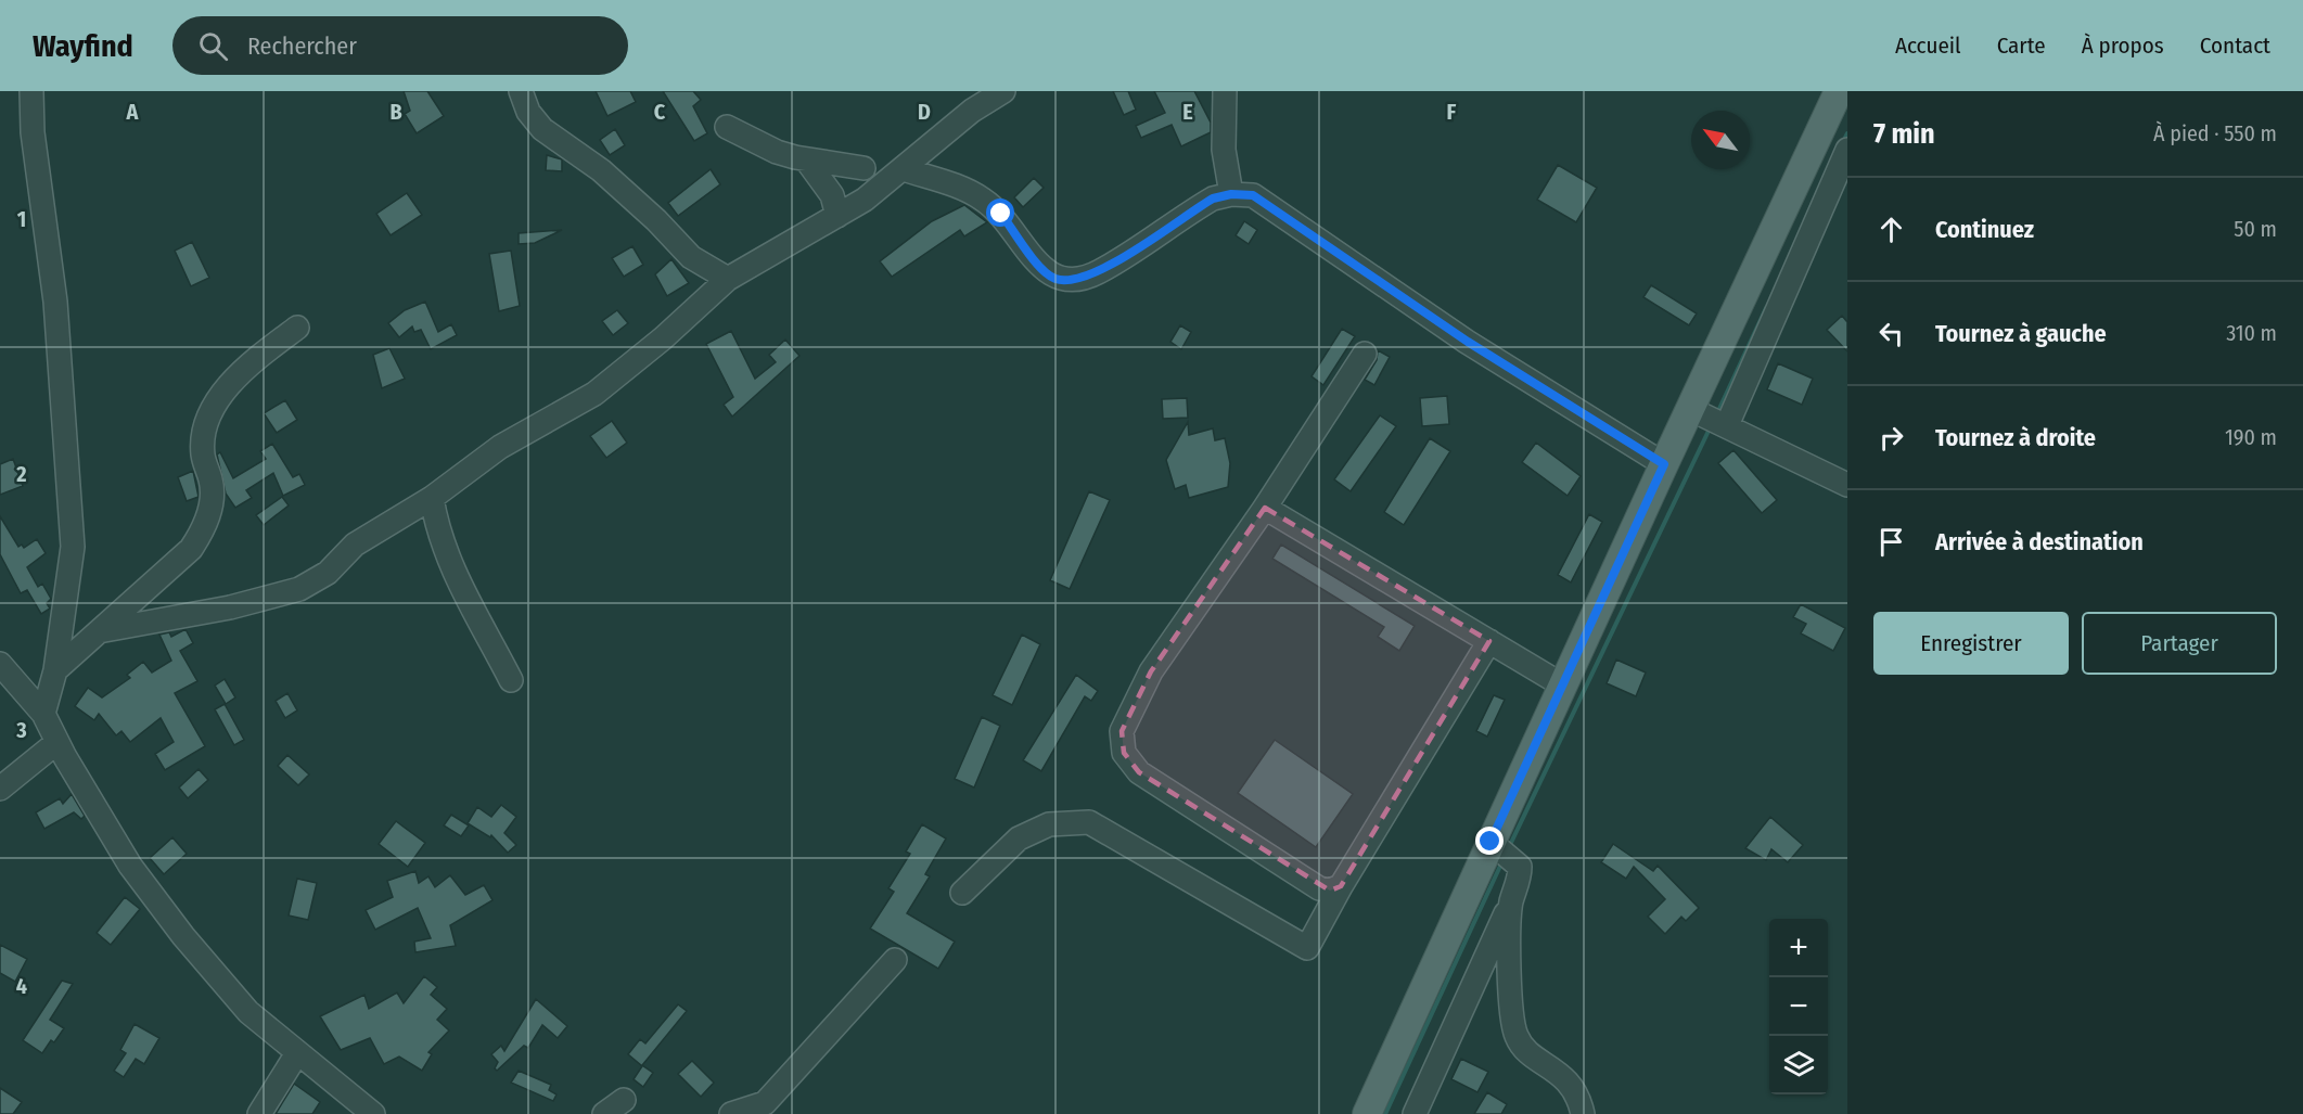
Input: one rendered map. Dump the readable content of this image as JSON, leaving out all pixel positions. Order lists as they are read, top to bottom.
{
  "north": "top left",
  "page": {
    "header": "Wayfind",
    "search": "Rechercher",
    "nav": [
      "Accueil",
      "Carte",
      "À propos",
      "Contact"
    ],
    "heading": ["7 min", "À pied · 550 m"],
    "list": [
      ["Continuez", "50 m"],
      ["Tournez à gauche", "310 m"],
      ["Tournez à droite", "190 m"],
      "Arrivée à destination"
    ],
    "buttons": ["Enregistrer", "Partager"],
    "map_buttons": ["+", "−"]
  },
  "grid": {
    "columns": [
      "A",
      "B",
      "C",
      "D",
      "E",
      "F"
    ],
    "rows": [
      "1",
      "2",
      "3",
      "4"
    ]
  }
}
